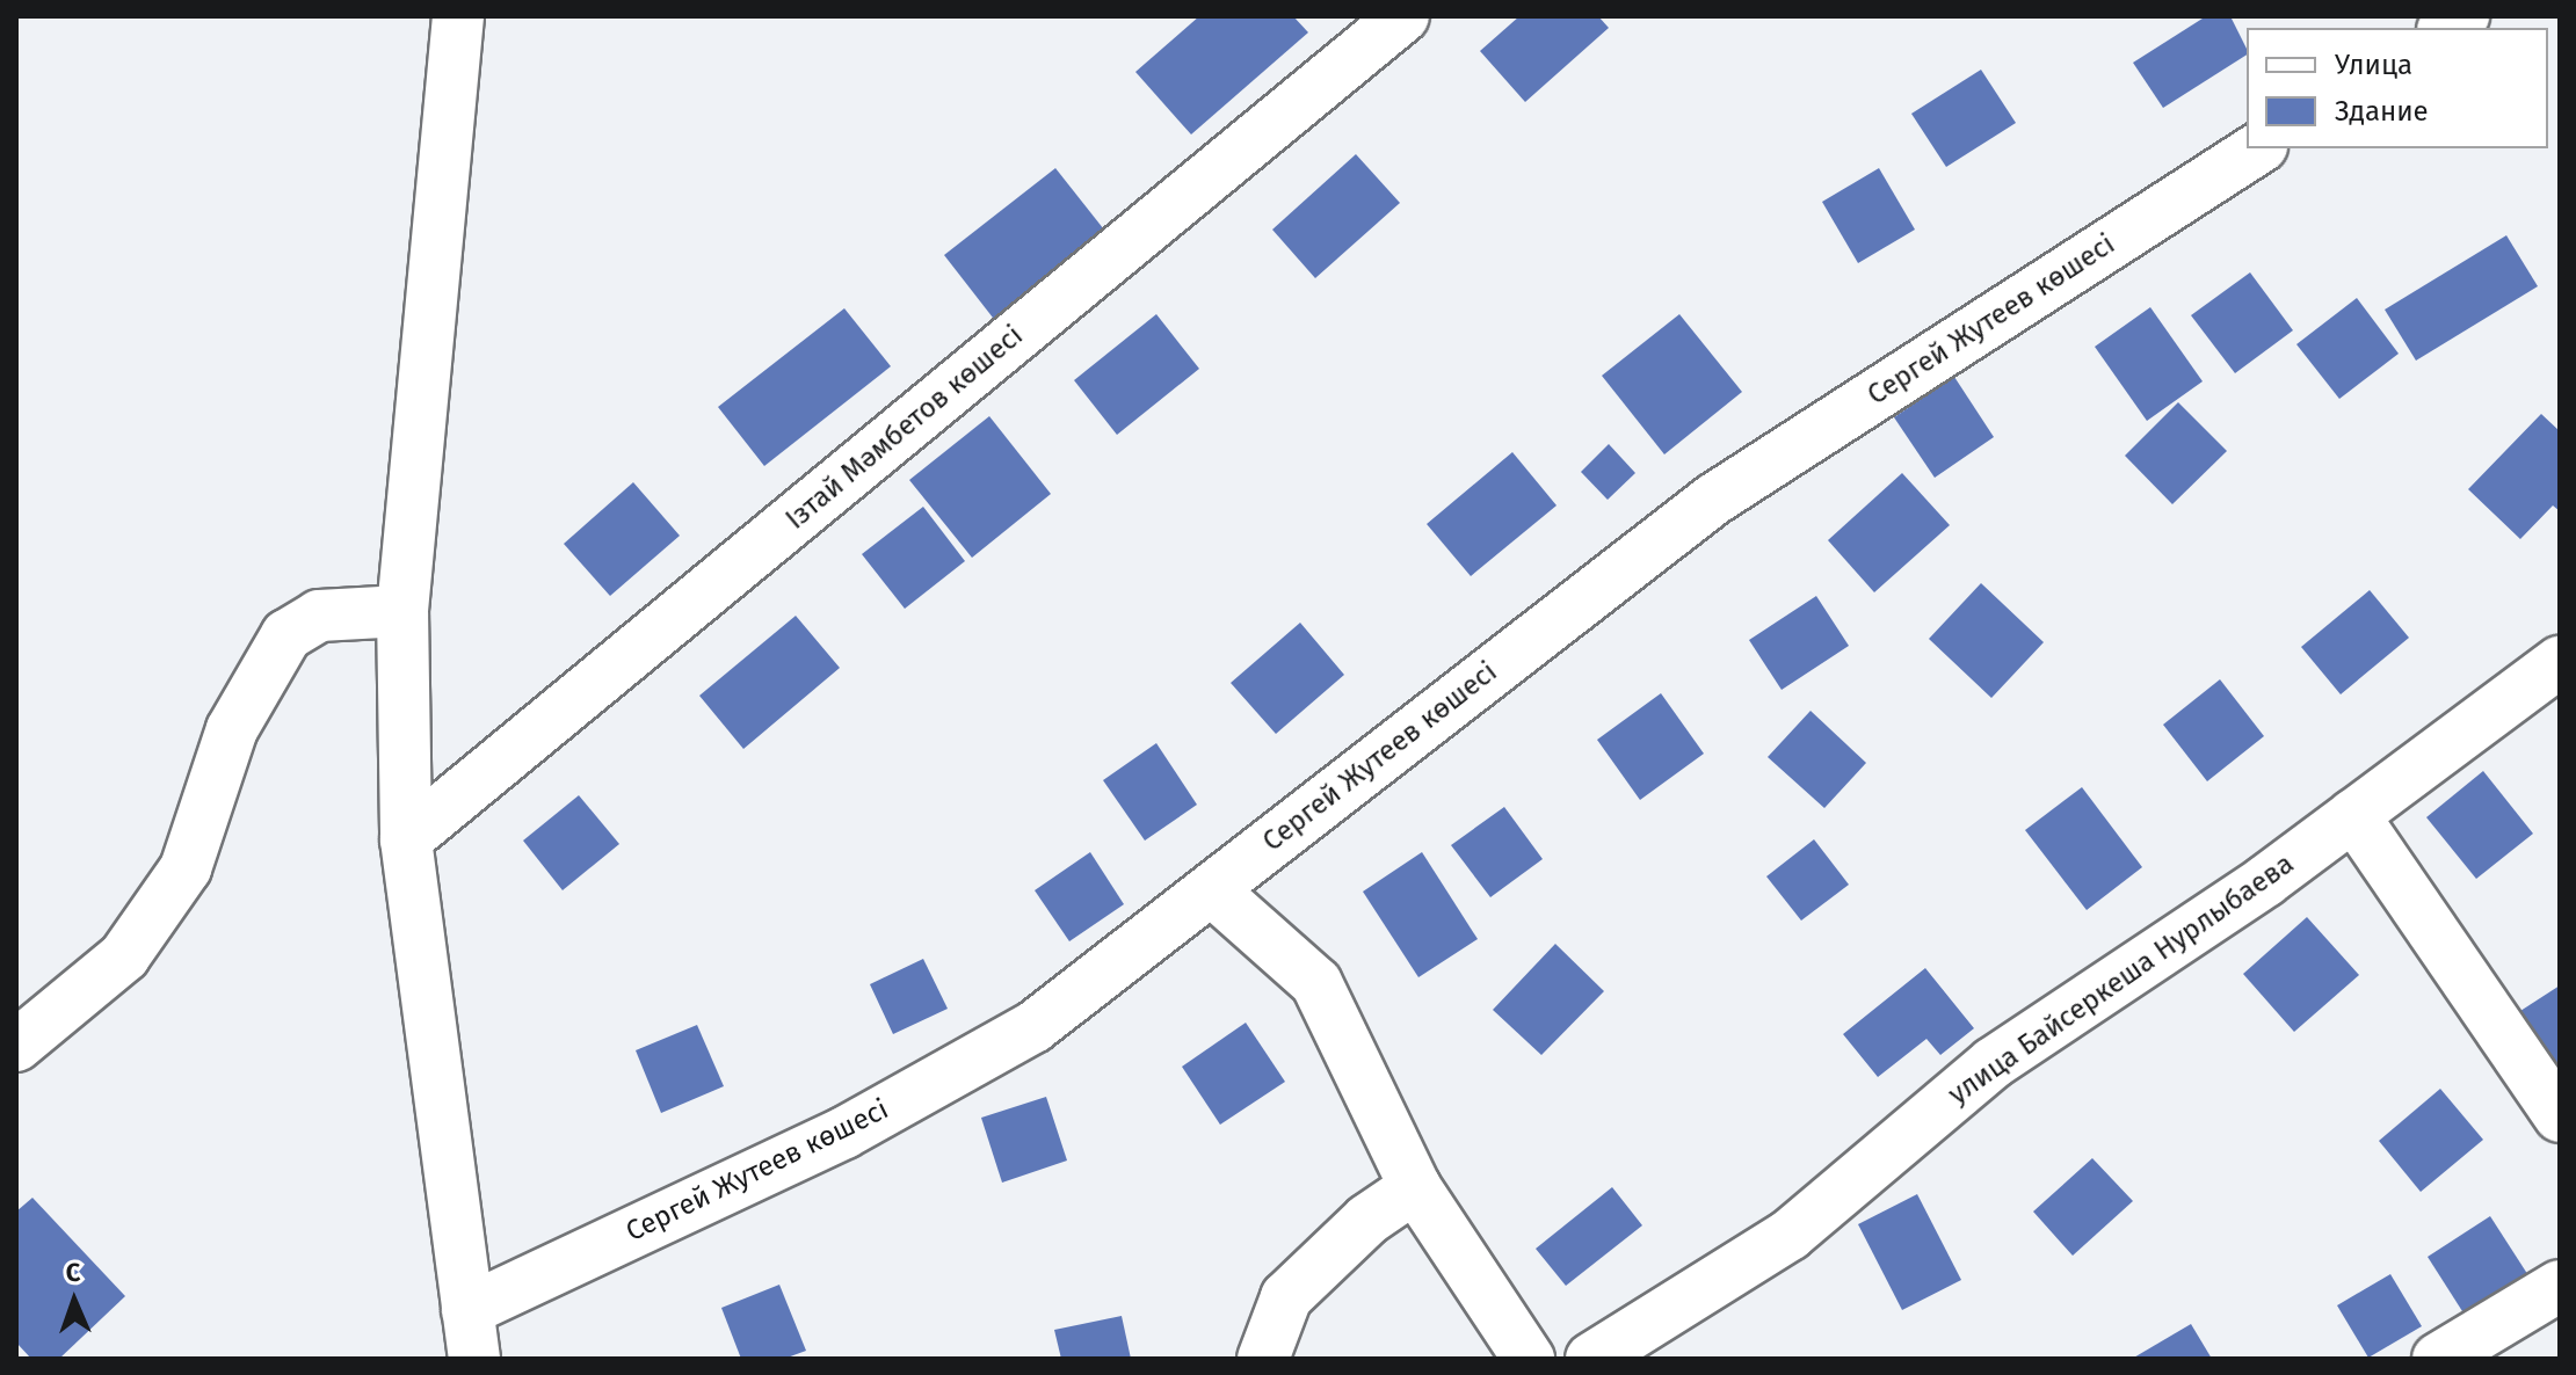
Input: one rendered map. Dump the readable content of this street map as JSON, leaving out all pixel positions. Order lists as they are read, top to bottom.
{
  "streets": {
    "street": ["Сергей Жутеев көшесі", "Ізтай Мәмбетов көшесі", "улица Байсеркеша Нурлыбаева"]
  },
  "legend": ["Улица", "Здание"],
  "north": "top"
}
